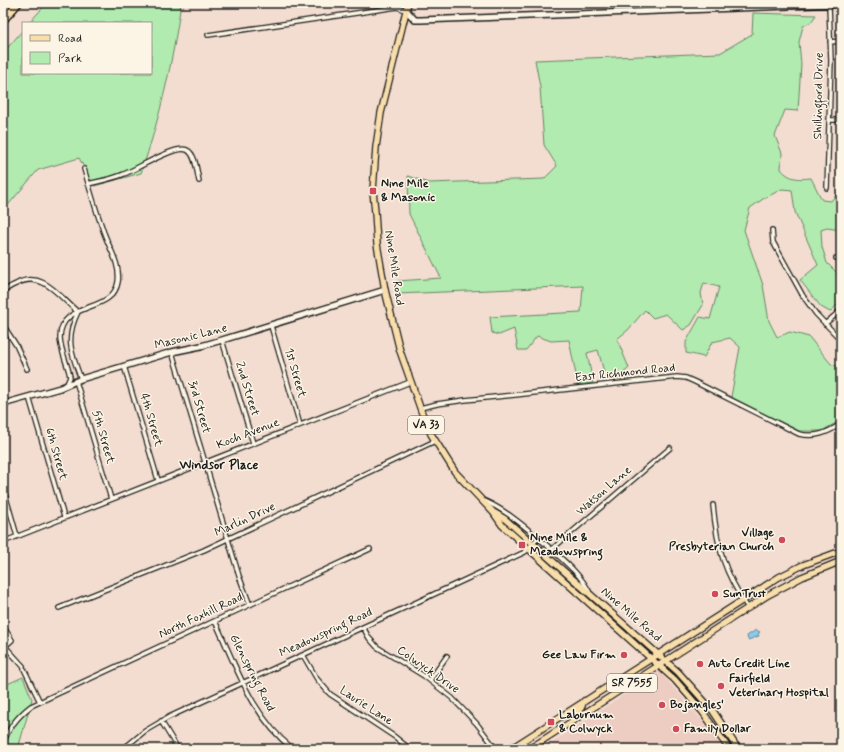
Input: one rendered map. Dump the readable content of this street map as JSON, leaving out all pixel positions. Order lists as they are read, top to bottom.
{
  "streets": {
    "main road": ["Nine Mile Road", "VA 33", "SR 7555"],
    "street": [
      "Shillingford Drive",
      "Masonic Lane",
      "1st Street",
      "East Richmond Road",
      "2nd Street",
      "3rd Street",
      "4th Street",
      "Koch Avenue",
      "5th Street",
      "6th Street",
      "Watson Lane",
      "Marlin Drive",
      "North Foxhill Road",
      "Meadowspring Road",
      "Colwyck Drive",
      "Glenspring Road",
      "Laurie Lane"
    ]
  },
  "crossings": [
    ["Nine Mile Road", "Masonic Lane"],
    ["Nine Mile Road", "East Richmond Road"],
    ["Nine Mile Road", "Koch Avenue"],
    ["Nine Mile Road", "Marlin Drive"],
    ["Nine Mile Road", "Meadowspring Road"],
    ["Nine Mile Road", "SR 7555"],
    ["Masonic Lane", "1st Street"],
    ["Masonic Lane", "2nd Street"],
    ["Masonic Lane", "3rd Street"],
    ["Masonic Lane", "4th Street"],
    ["Masonic Lane", "5th Street"],
    ["Masonic Lane", "6th Street"],
    ["1st Street", "Koch Avenue"],
    ["2nd Street", "Koch Avenue"],
    ["3rd Street", "Koch Avenue"],
    ["3rd Street", "Marlin Drive"],
    ["3rd Street", "North Foxhill Road"],
    ["4th Street", "Koch Avenue"],
    ["Koch Avenue", "5th Street"],
    ["Koch Avenue", "6th Street"],
    ["North Foxhill Road", "Glenspring Road"],
    ["Meadowspring Road", "Colwyck Drive"],
    ["Meadowspring Road", "Glenspring Road"],
    ["Meadowspring Road", "Laurie Lane"]
  ],
  "districts": ["Windsor Place"],
  "places": {
    "transit": ["Nine Mile & Masonic", "Nine Mile & Meadowspring", "Laburnum & Colwyck"],
    "other": [
      "Village Presbyterian Church",
      "SunTrust",
      "Gee Law Firm",
      "Auto Credit Line",
      "Fairfield Veterinary Hospital",
      "Bojangles'",
      "Family Dollar"
    ]
  },
  "legend": ["Road", "Park"]
}
